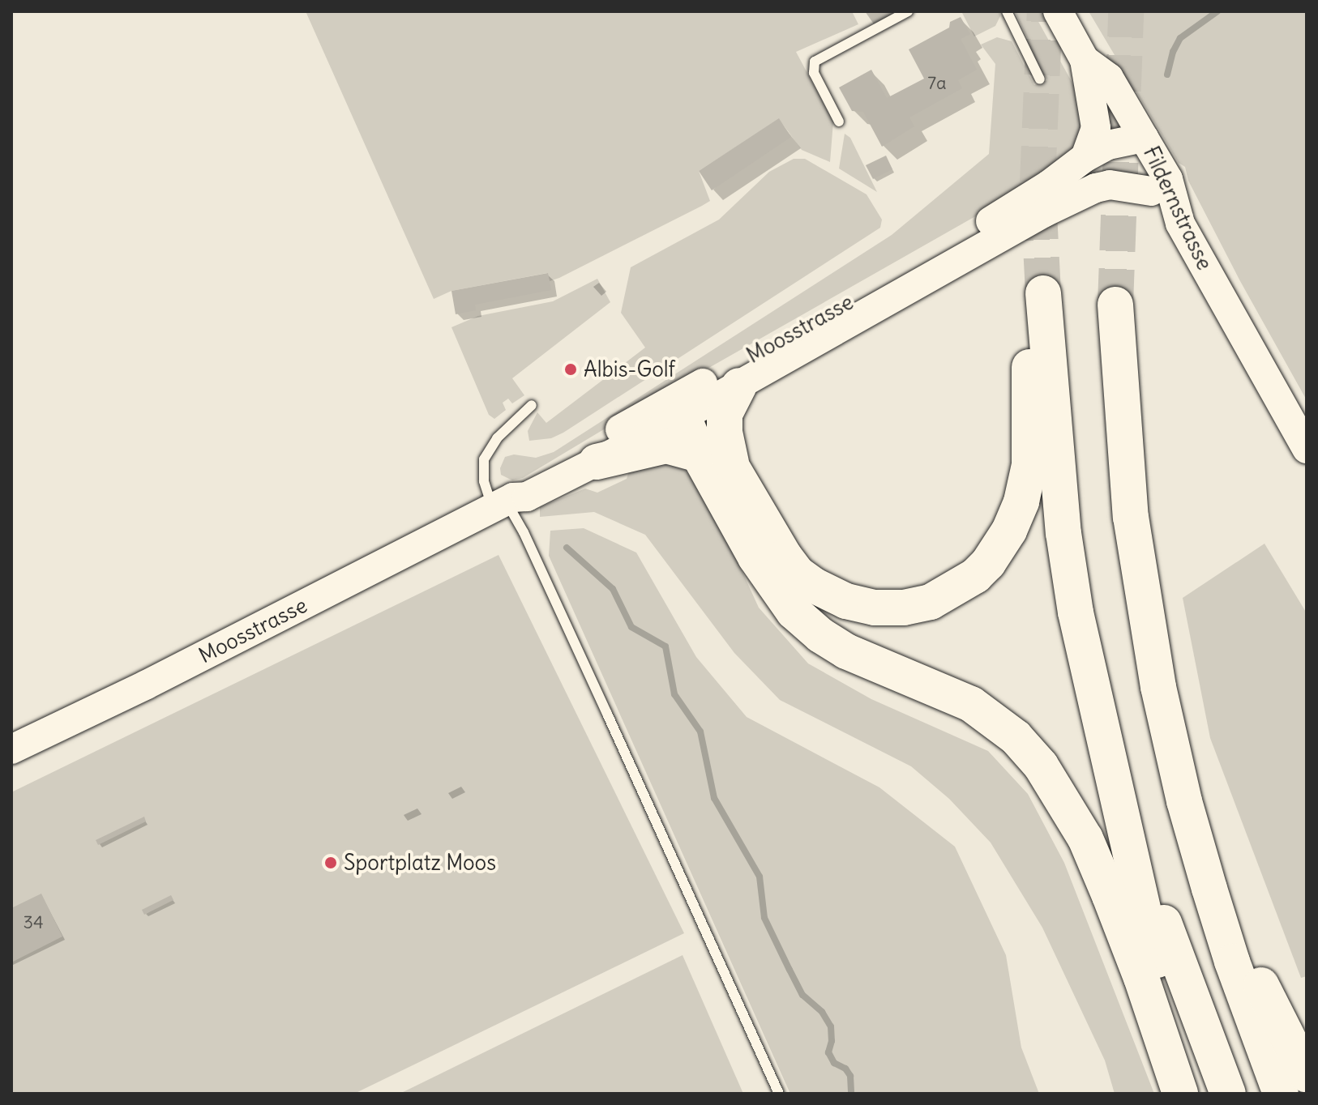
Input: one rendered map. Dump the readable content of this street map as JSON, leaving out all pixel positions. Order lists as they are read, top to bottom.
{
  "streets": {
    "main road": ["Fildernstrasse", "Moosstrasse"]
  },
  "crossings": [
    ["Fildernstrasse", "Moosstrasse"]
  ],
  "places": ["Albis-Golf", "Sportplatz Moos"],
  "house_numbers": ["7a", "34"]
}
